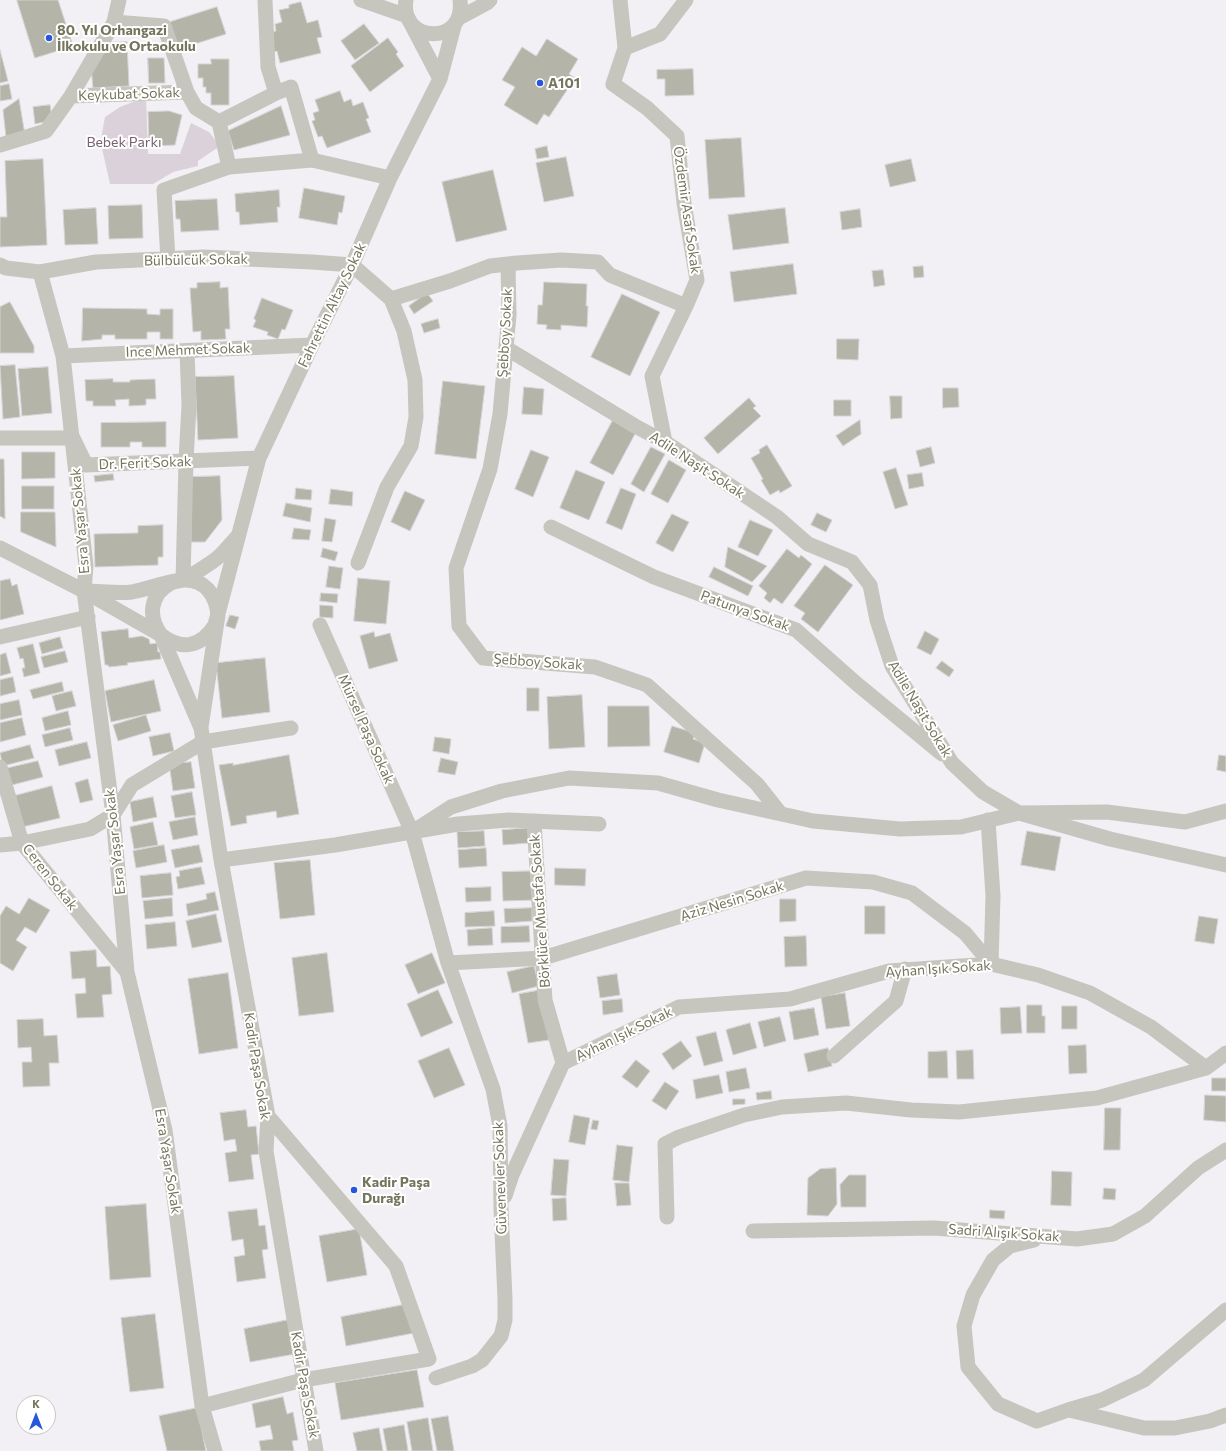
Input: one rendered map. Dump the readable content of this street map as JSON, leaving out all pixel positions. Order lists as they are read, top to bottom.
{
  "streets": {
    "street": [
      "Keykubat Sokak",
      "Özdemir Asaf Sokak",
      "Bülbülcük Sokak",
      "Fahrettin Altay Sokak",
      "Şebboy Sokak",
      "Ince Mehmet Sokak",
      "Dr. Ferit Sokak",
      "Adile Naşit Sokak",
      "Esra Yaşar Sokak",
      "Patunya Sokak",
      "Mürsel Paşa Sokak",
      "Ceren Sokak",
      "Aziz Nesin Sokak",
      "Börklüce Mustafa Sokak",
      "Ayhan Işık Sokak",
      "Kadir Paşa Sokak",
      "Güvenevler Sokak",
      "Sadri Alışık Sokak"
    ]
  },
  "crossings": [
    ["Bülbülcük Sokak", "Fahrettin Altay Sokak"],
    ["Bülbülcük Sokak", "Esra Yaşar Sokak"],
    ["Fahrettin Altay Sokak", "Ince Mehmet Sokak"],
    ["Fahrettin Altay Sokak", "Dr. Ferit Sokak"],
    ["Fahrettin Altay Sokak", "Kadir Paşa Sokak"],
    ["Şebboy Sokak", "Adile Naşit Sokak"],
    ["Ince Mehmet Sokak", "Esra Yaşar Sokak"],
    ["Dr. Ferit Sokak", "Esra Yaşar Sokak"],
    ["Adile Naşit Sokak", "Patunya Sokak"],
    ["Esra Yaşar Sokak", "Ceren Sokak"],
    ["Mürsel Paşa Sokak", "Güvenevler Sokak"],
    ["Aziz Nesin Sokak", "Börklüce Mustafa Sokak"],
    ["Aziz Nesin Sokak", "Ayhan Işık Sokak"],
    ["Aziz Nesin Sokak", "Güvenevler Sokak"],
    ["Börklüce Mustafa Sokak", "Ayhan Işık Sokak"]
  ],
  "parks": ["Bebek Parkı"],
  "places": ["80. Yıl Orhangazi İlkokulu ve Ortaokulu", "A101", "Kadir Paşa Durağı"],
  "north": "top"
}
